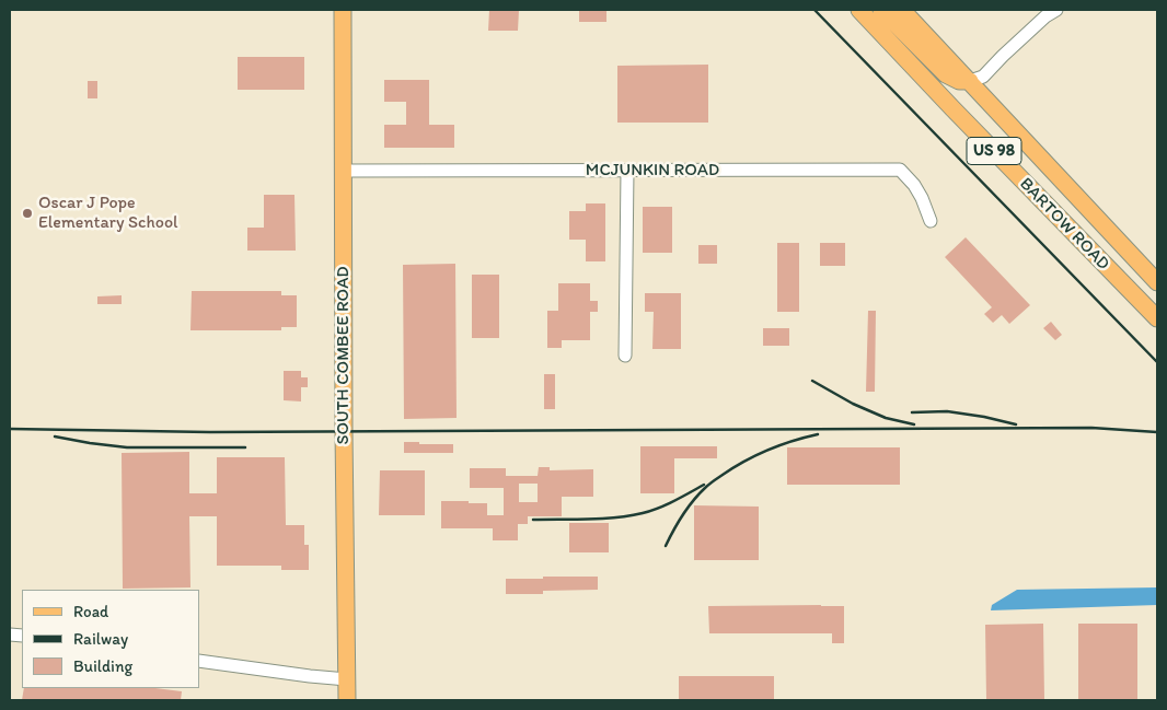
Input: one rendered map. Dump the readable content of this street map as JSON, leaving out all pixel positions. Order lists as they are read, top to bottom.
{
  "streets": {
    "main road": ["US 98", "BARTOW ROAD", "SOUTH COMBEE ROAD"],
    "street": ["MCJUNKIN ROAD"]
  },
  "crossings": [
    ["MCJUNKIN ROAD", "SOUTH COMBEE ROAD"]
  ],
  "places": ["Oscar J Pope Elementary School"],
  "legend": ["Road", "Railway", "Building"]
}
